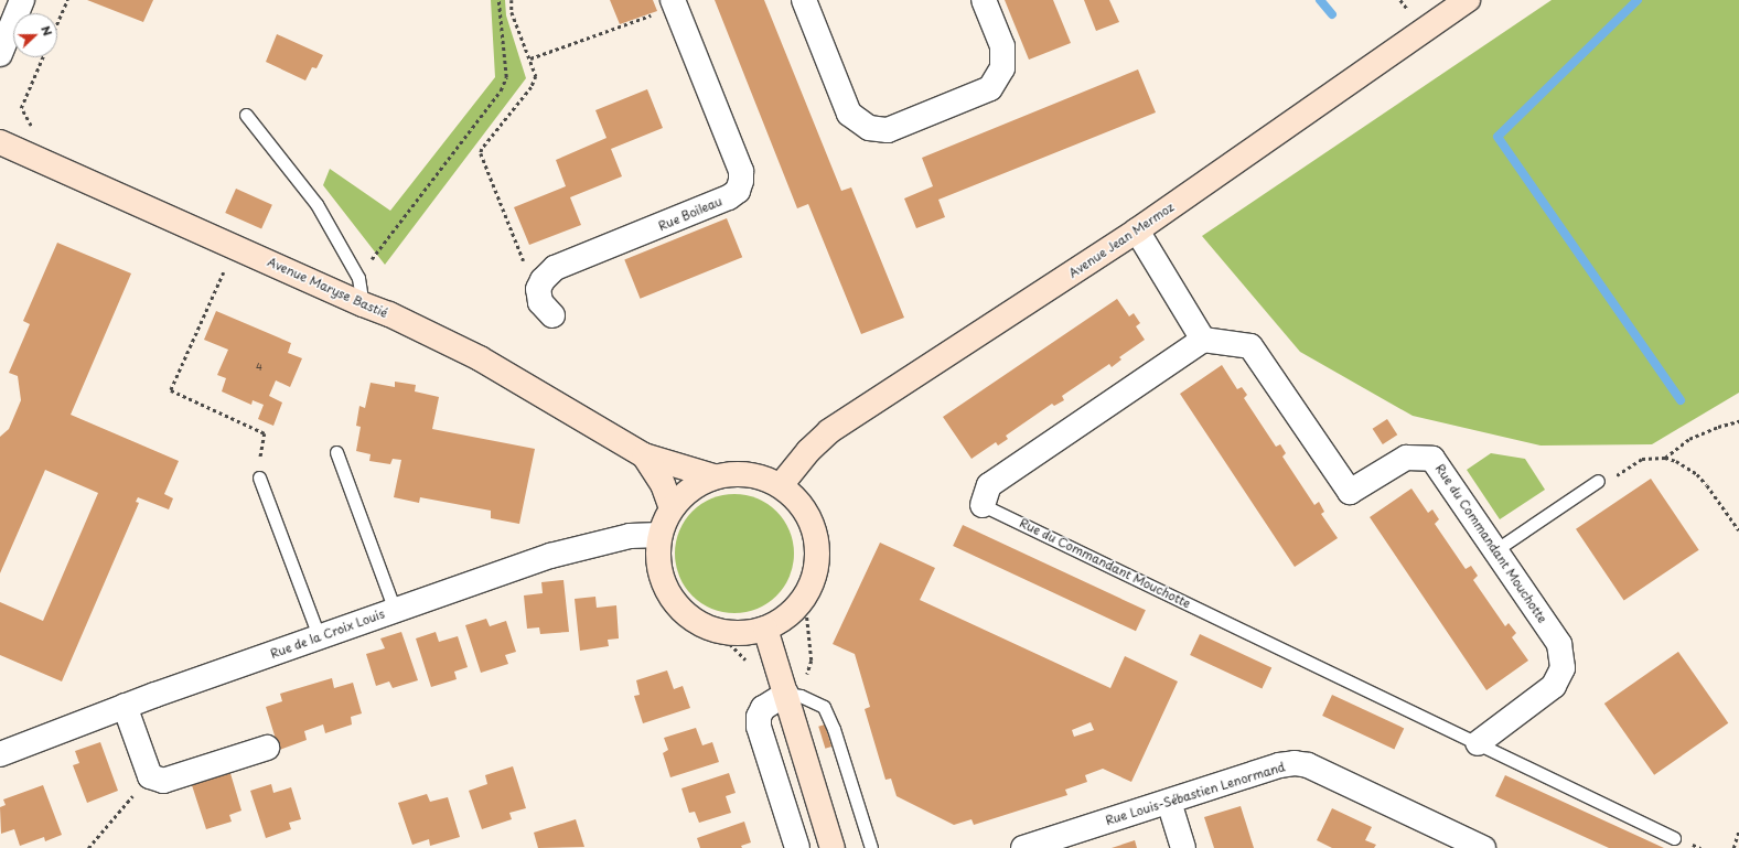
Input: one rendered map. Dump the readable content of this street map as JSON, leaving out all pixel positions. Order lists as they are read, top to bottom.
{
  "streets": {
    "street": [
      "Rue Boileau",
      "Avenue Jean Mermoz",
      "Avenue Maryse Bastié",
      "Rue du Commandant Mouchotte",
      "Rue de la Croix Louis",
      "Rue Louis-Sébastien Lenormand"
    ]
  },
  "house_numbers": ["4"],
  "north": "right"
}
